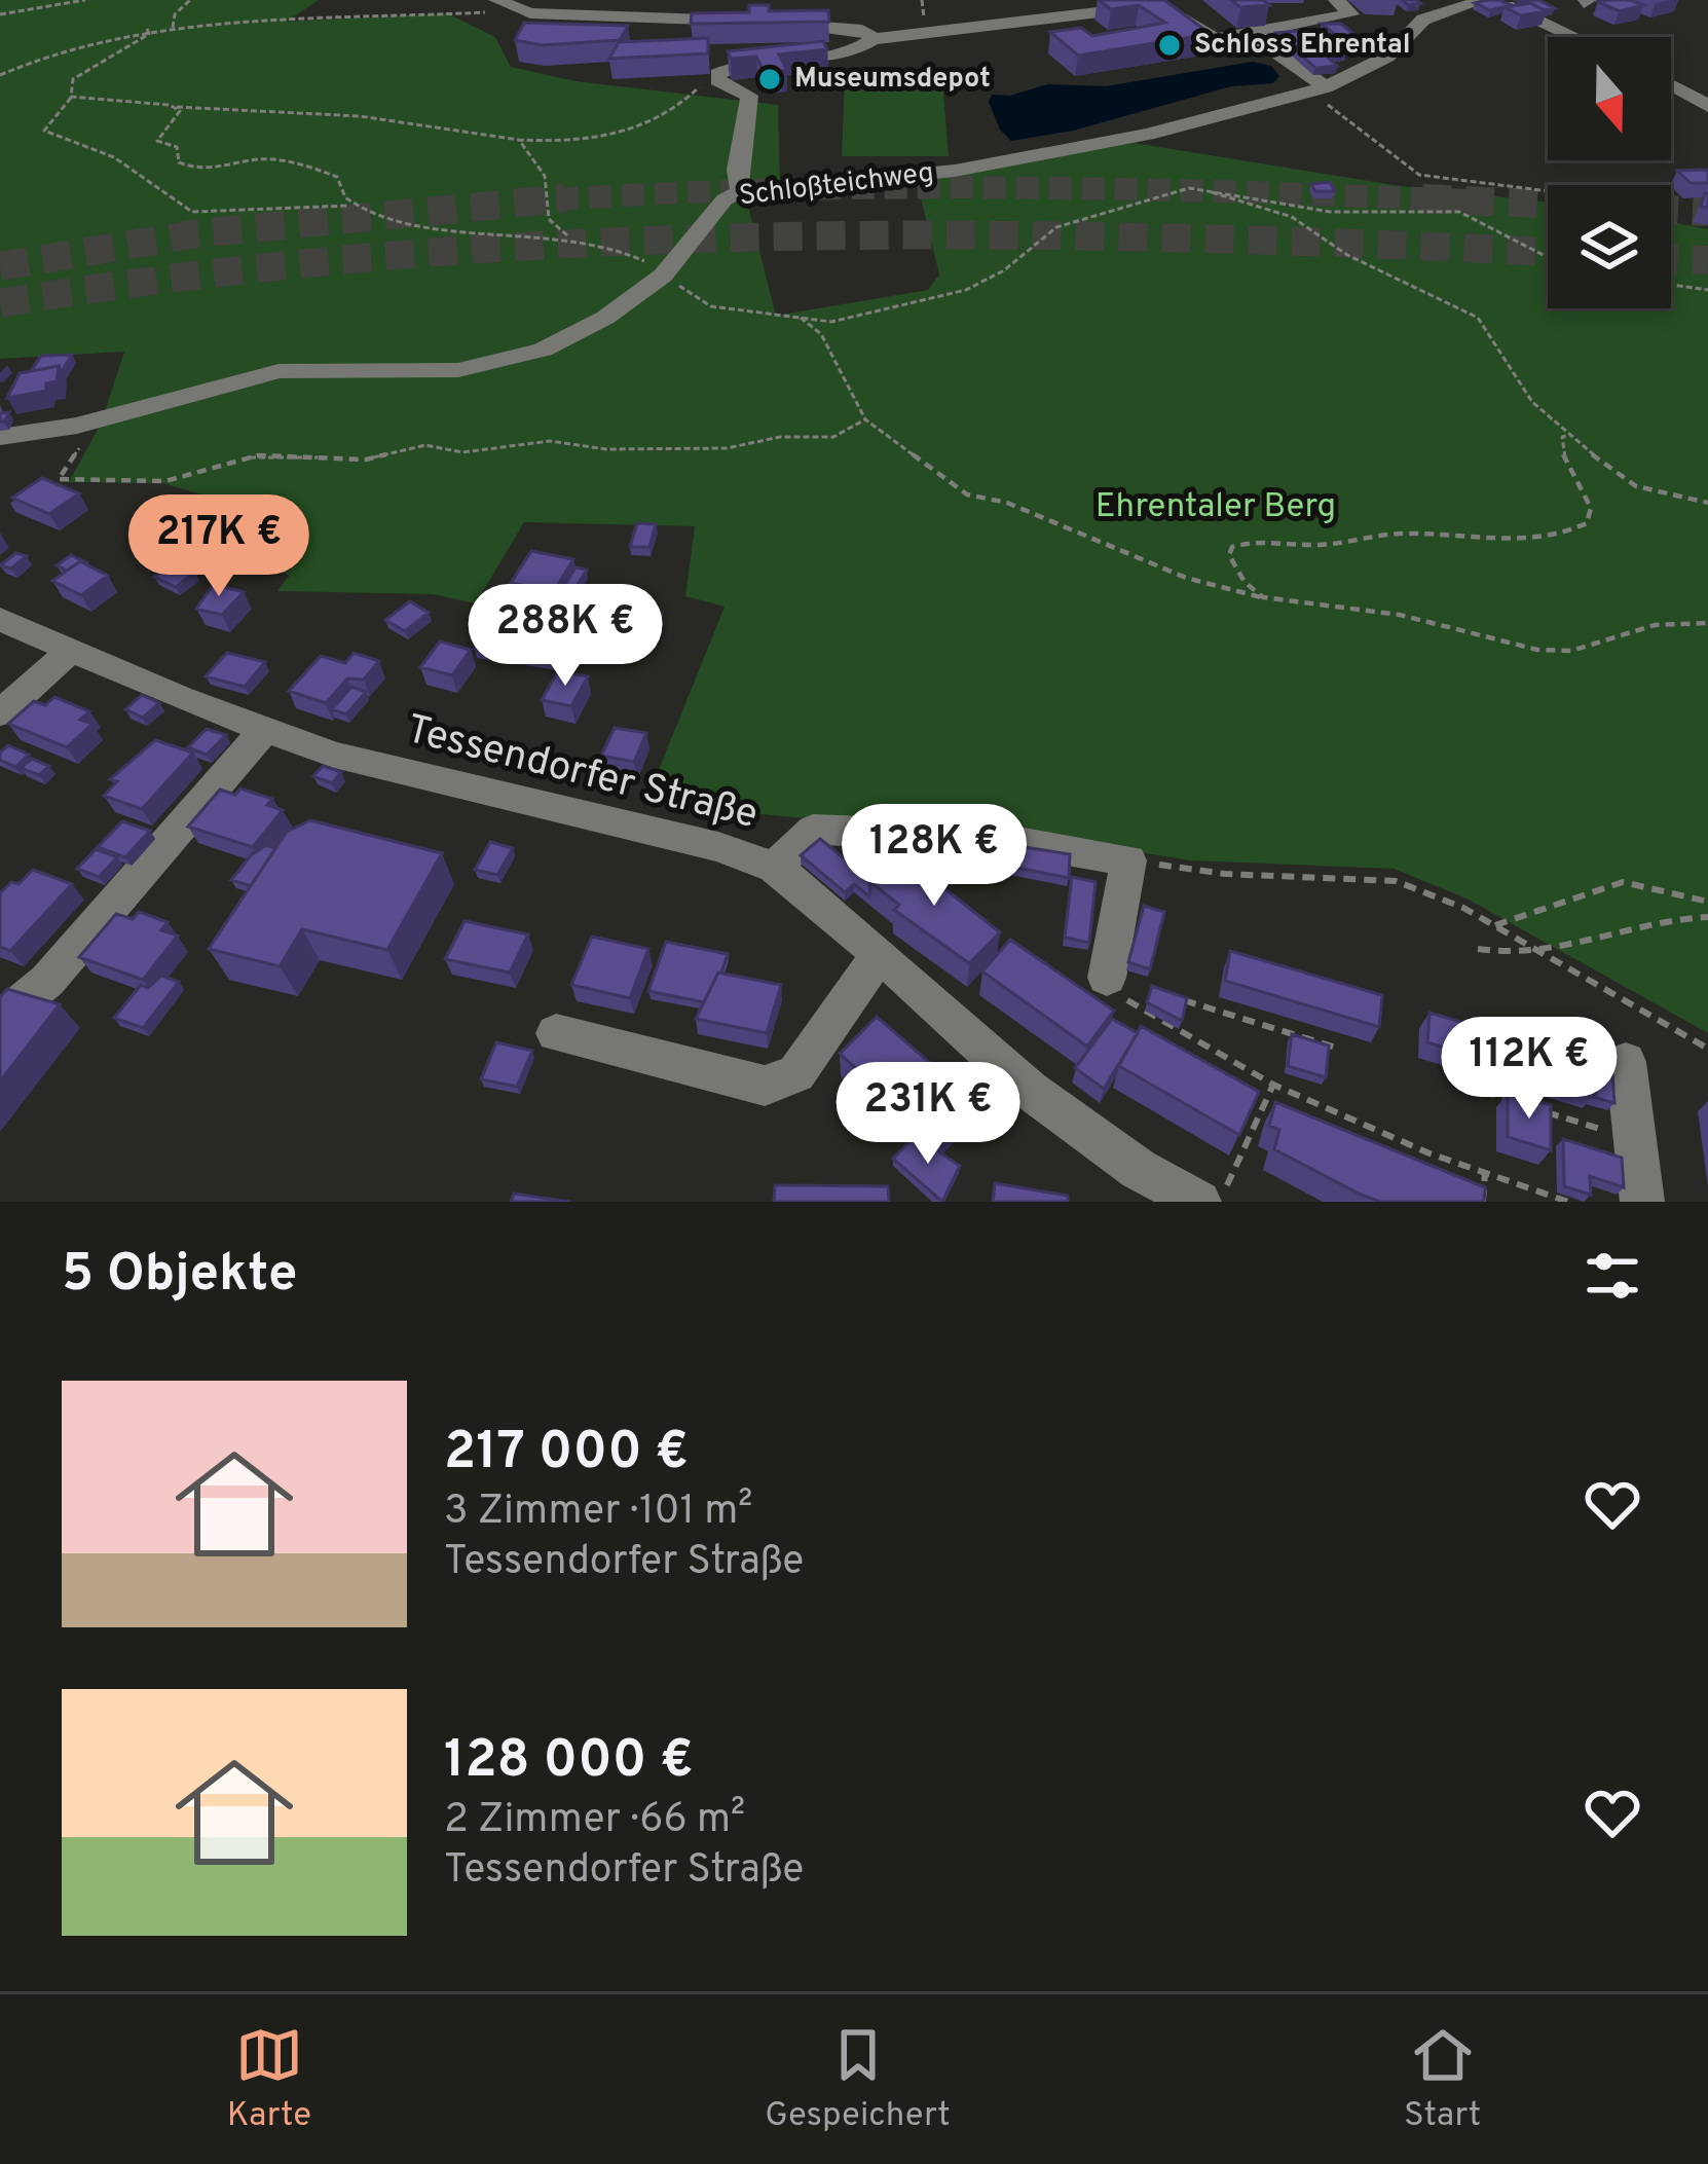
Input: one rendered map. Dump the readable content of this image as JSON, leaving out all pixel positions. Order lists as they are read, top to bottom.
{
  "streets": {
    "street": ["Schloßteichweg", "Tessendorfer Straße"]
  },
  "parks": ["Ehrentaler Berg"],
  "places": ["Schloss Ehrental", "Museumsdepot"],
  "north": "bottom",
  "page": {
    "price": [
      "217K €",
      "288K €",
      "128K €",
      "112K €",
      "231K €"
    ],
    "heading": "5 Objekte",
    "list": [
      {
        "name": "217 000 €",
        "note": "3 Zimmer · 101 m² · Tessendorfer Straße"
      },
      {
        "name": "128 000 €",
        "note": "2 Zimmer · 66 m² · Tessendorfer Straße"
      }
    ],
    "tabs": ["Karte", "Gespeichert", "Start"]
  }
}
